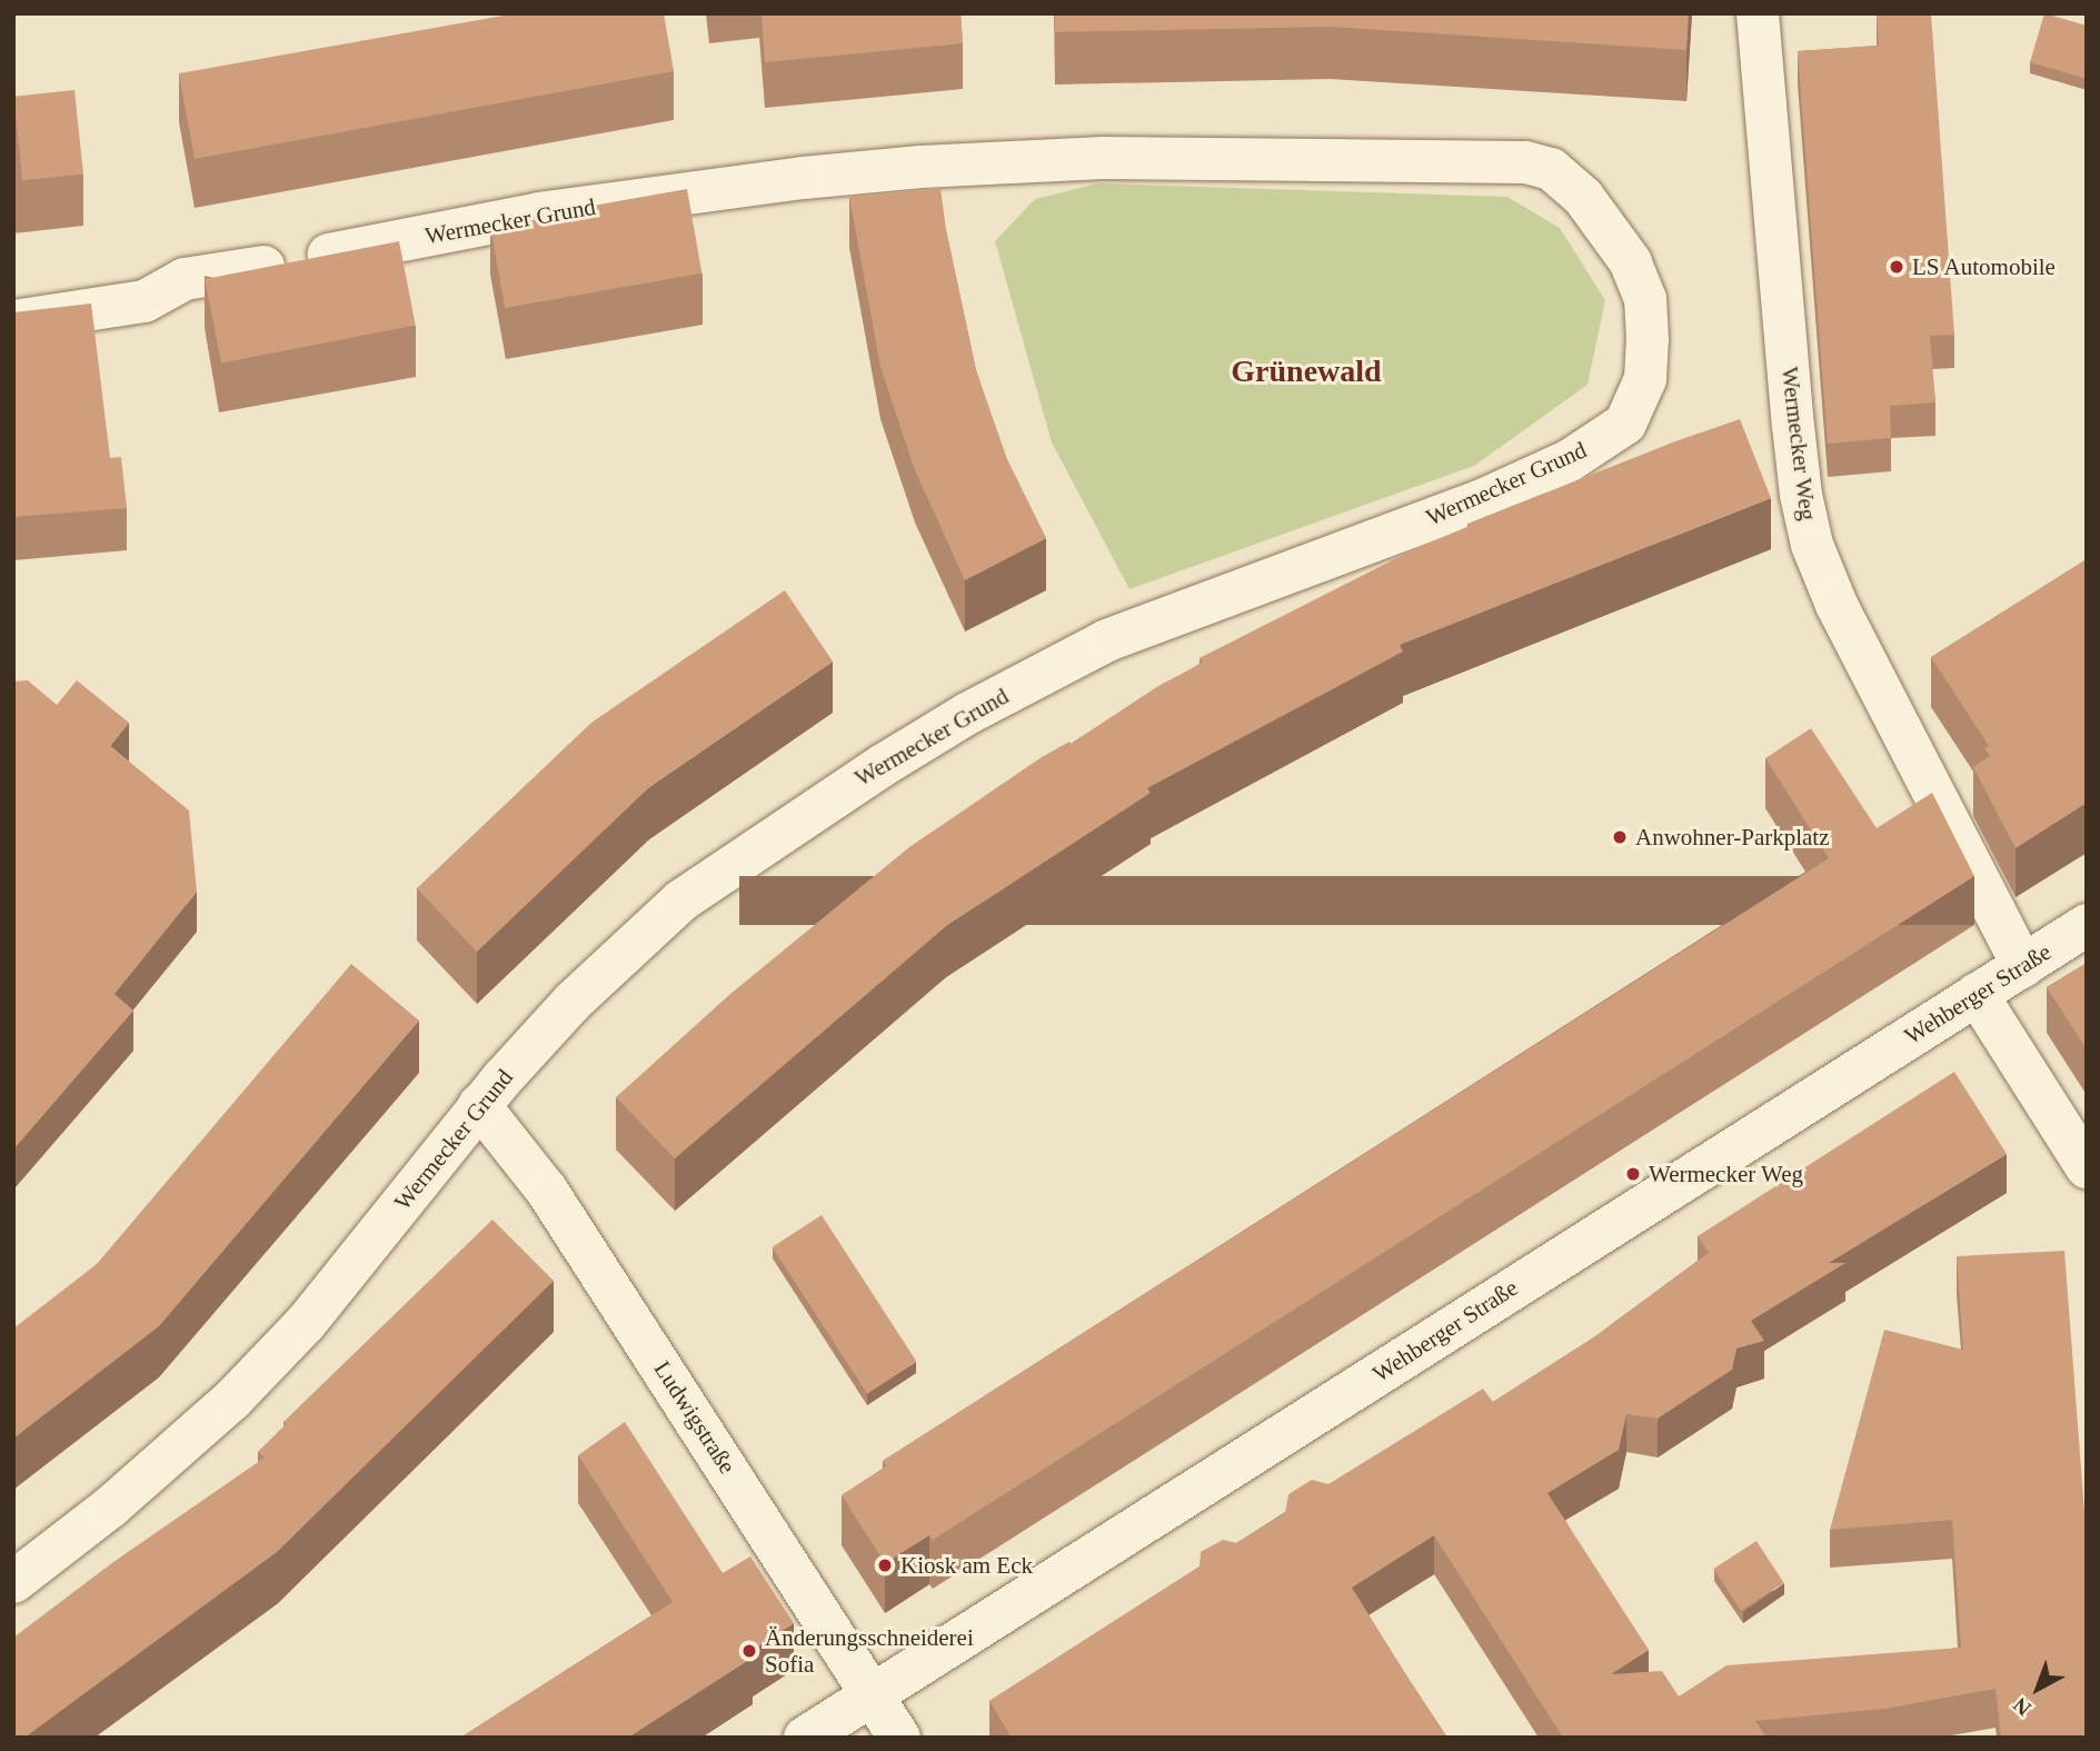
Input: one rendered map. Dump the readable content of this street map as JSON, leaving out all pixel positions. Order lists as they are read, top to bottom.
{
  "streets": {
    "street": [
      "Wermecker Grund",
      "Wermecker Weg",
      "Wehberger Straße",
      "Ludwigstraße"
    ]
  },
  "crossings": [
    ["Wermecker Grund", "Ludwigstraße"],
    ["Wermecker Weg", "Wehberger Straße"],
    ["Wehberger Straße", "Ludwigstraße"]
  ],
  "districts": ["Grünewald"],
  "places": [
    "LS Automobile",
    "Anwohner-Parkplatz",
    "Wermecker Weg",
    "Kiosk am Eck",
    "Änderungsschneiderei Sofia"
  ],
  "north": "bottom left"
}
